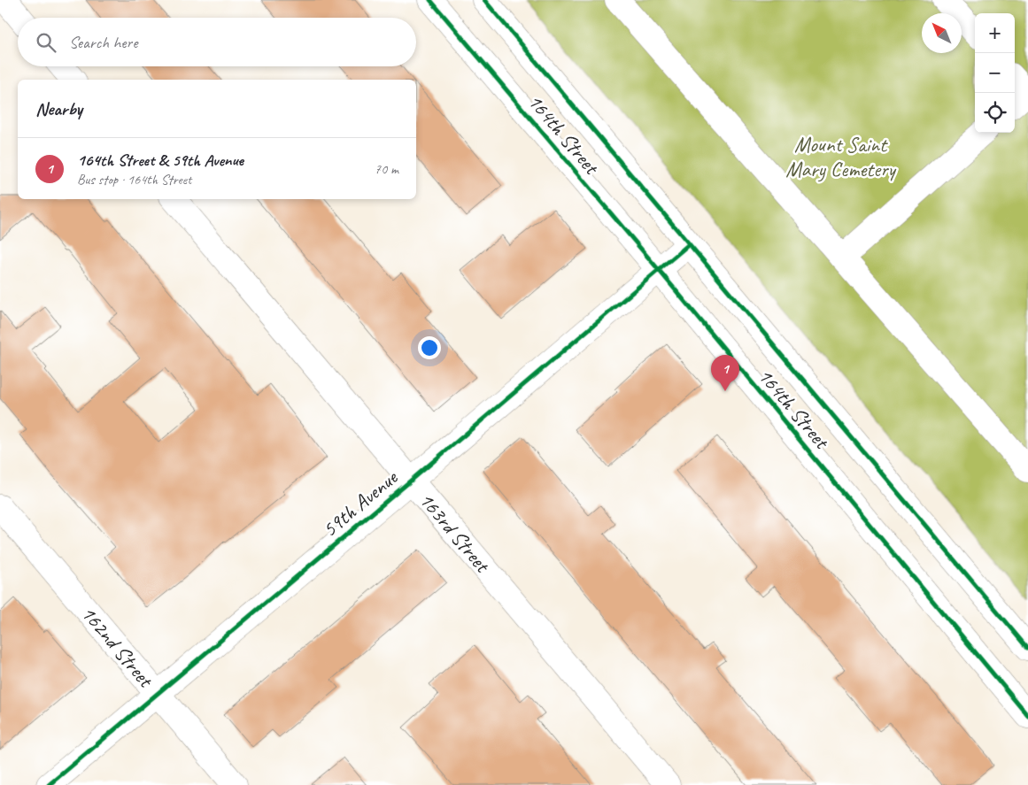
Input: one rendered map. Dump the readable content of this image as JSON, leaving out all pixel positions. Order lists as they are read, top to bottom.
{
  "streets": {
    "street": [
      "164th Street",
      "59th Avenue",
      "163rd Street",
      "162nd Street"
    ]
  },
  "crossings": [
    ["164th Street", "59th Avenue"],
    ["59th Avenue", "163rd Street"],
    ["59th Avenue", "162nd Street"]
  ],
  "parks": ["Mount Saint Mary Cemetery"],
  "north": "top left",
  "page": {
    "map_buttons": ["+", "−"],
    "search": "Search here",
    "heading": "Nearby",
    "list": [
      {
        "mark": "1",
        "name": "164th Street & 59th Avenue",
        "note": "Bus stop · 164th Street",
        "value": "70 m"
      }
    ],
    "pins": "1"
  }
}
